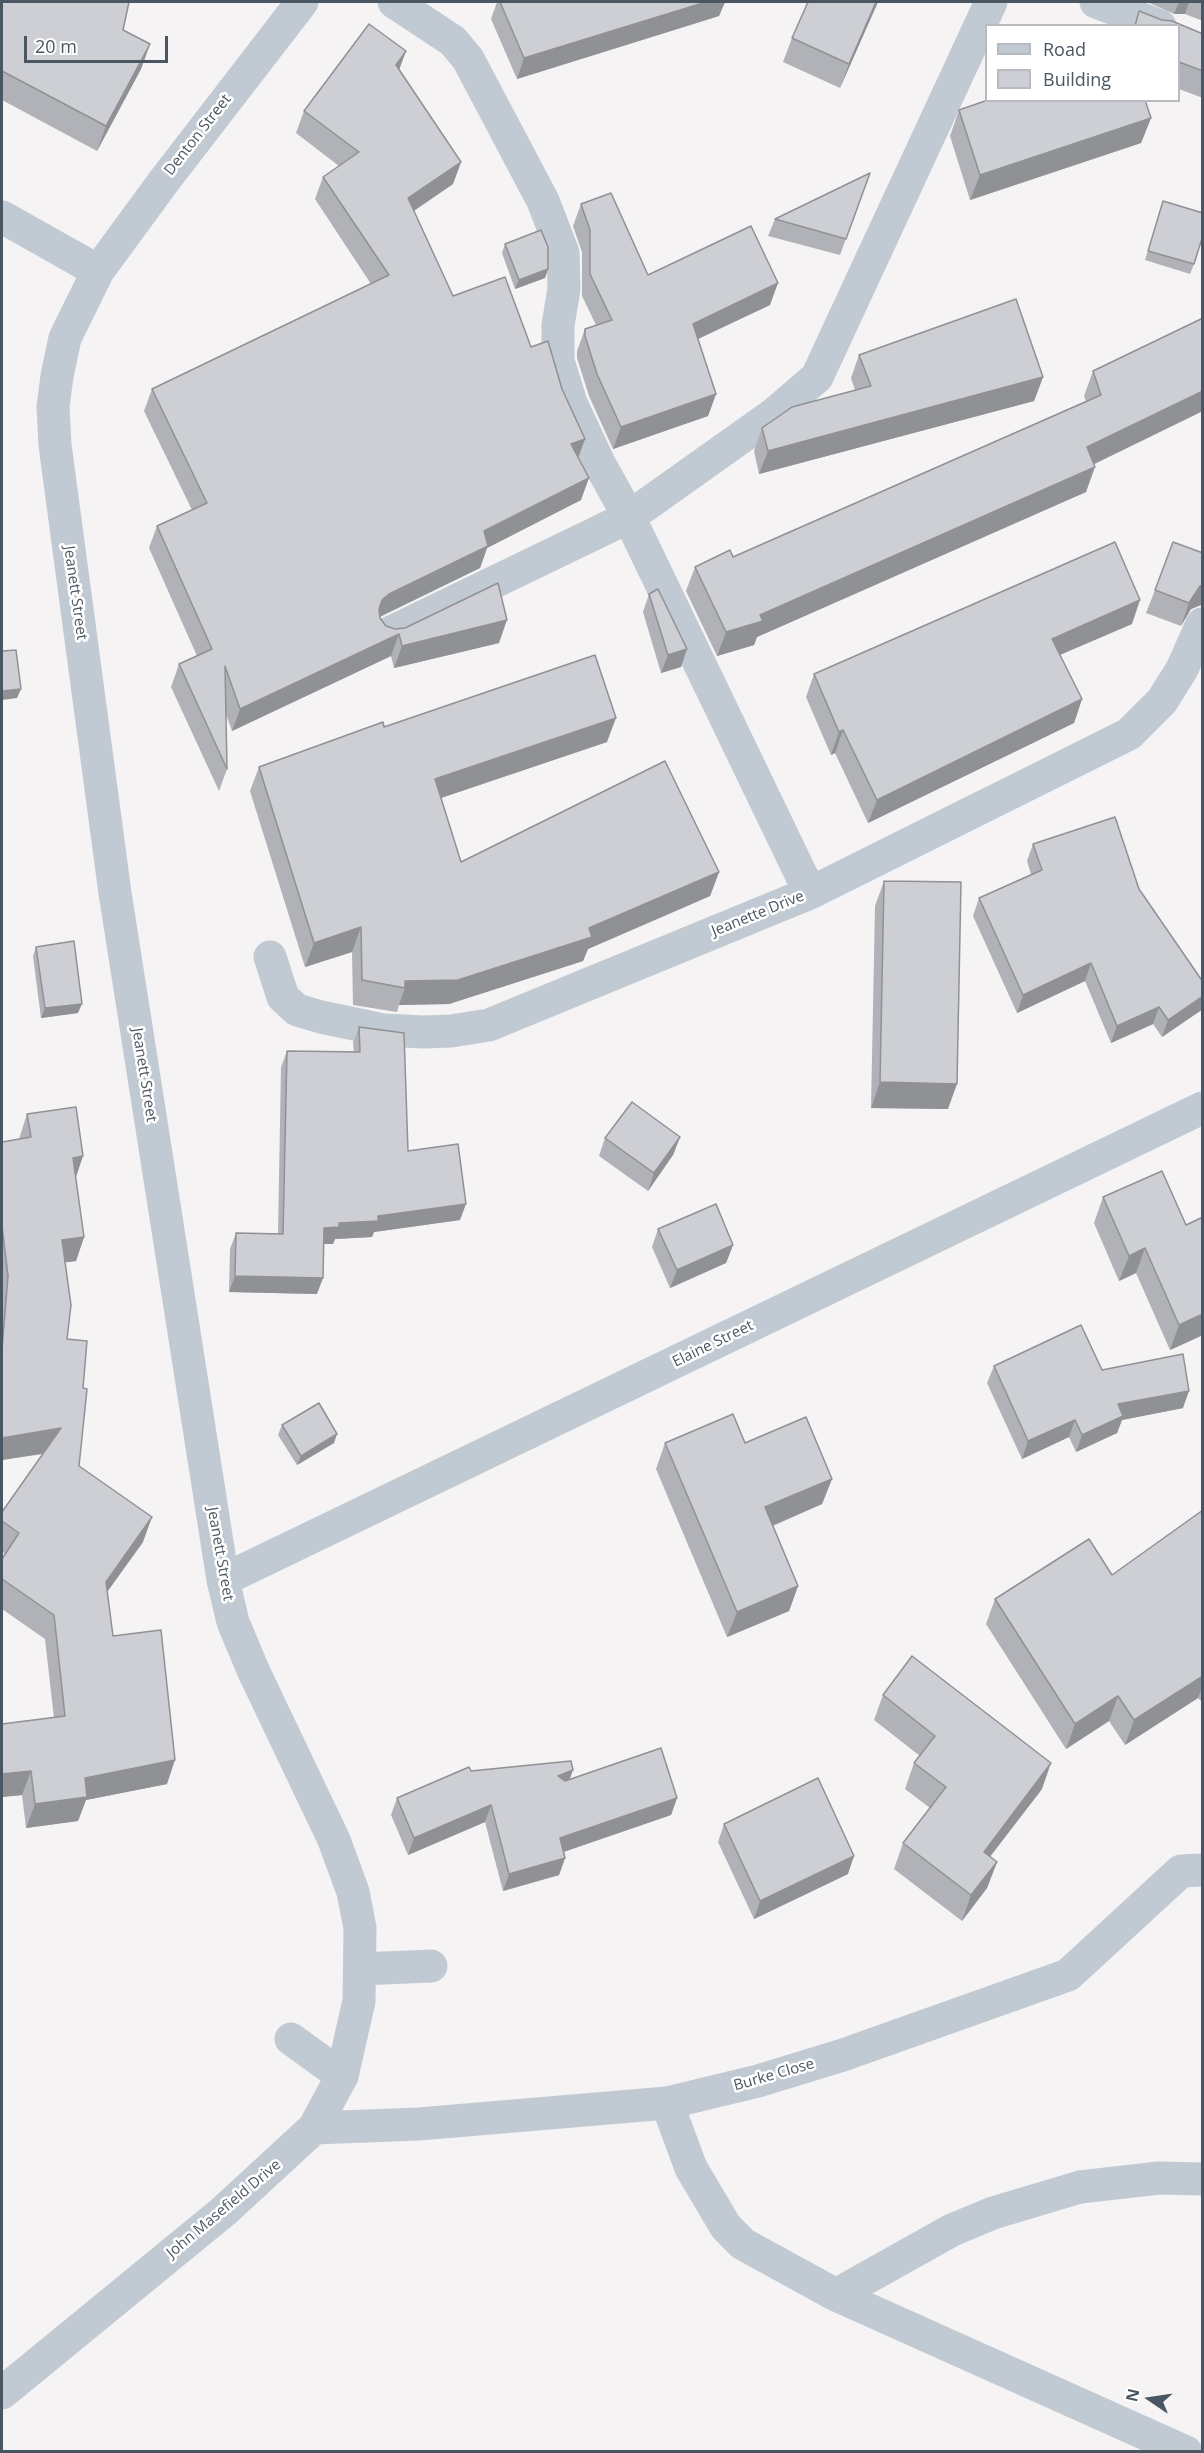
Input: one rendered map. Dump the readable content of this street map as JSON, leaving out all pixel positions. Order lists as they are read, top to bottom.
{
  "streets": {
    "street": [
      "Denton Street",
      "Jeanett Street",
      "Jeanette Drive",
      "Elaine Street",
      "Burke Close",
      "John Masefield Drive"
    ]
  },
  "crossings": [
    ["Denton Street", "Jeanett Street"],
    ["Jeanett Street", "Elaine Street"],
    ["Jeanett Street", "John Masefield Drive"],
    ["Burke Close", "John Masefield Drive"]
  ],
  "legend": ["Road", "Building"],
  "scale_bar": "20 m",
  "north": "left"
}
